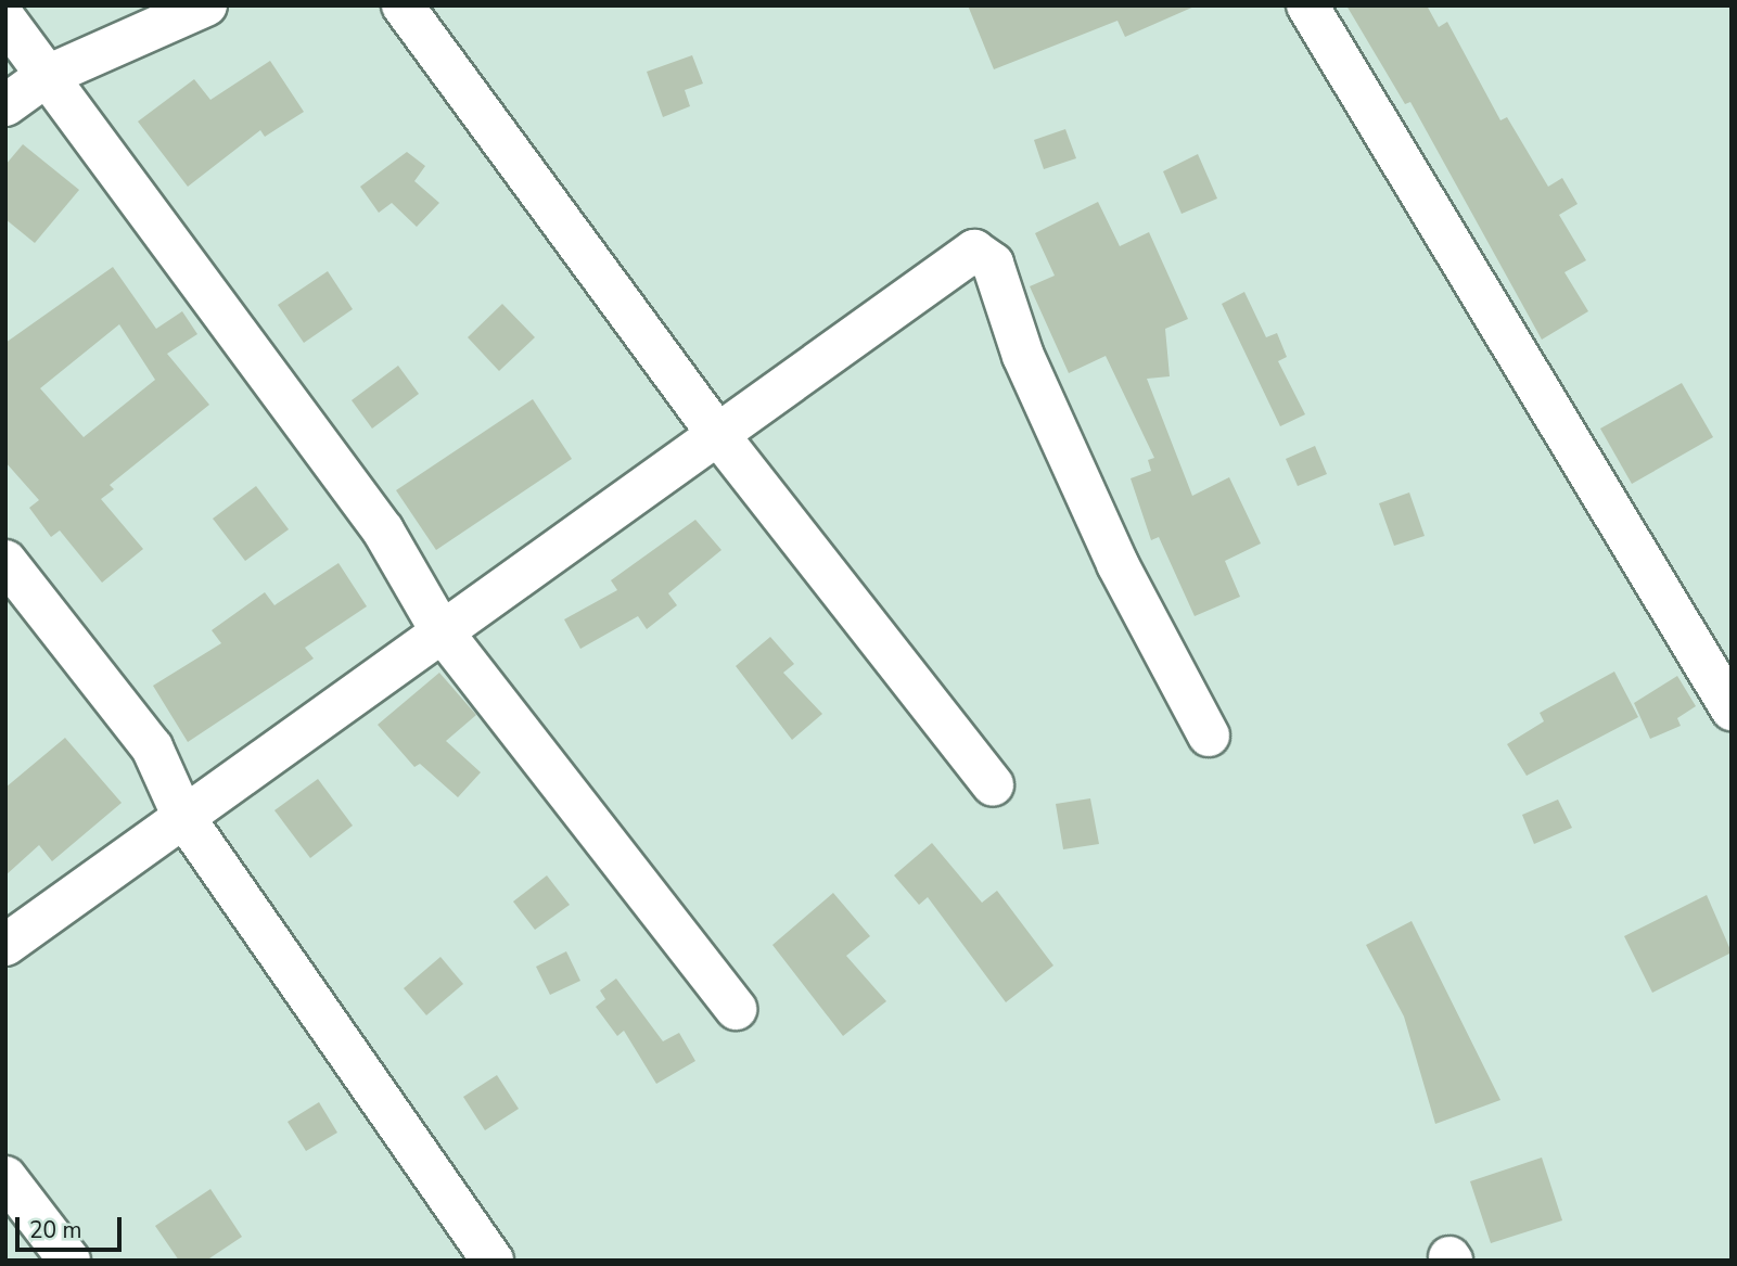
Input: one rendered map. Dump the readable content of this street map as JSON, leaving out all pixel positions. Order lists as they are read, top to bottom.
{
  "scale_bar": "20 m"
}
